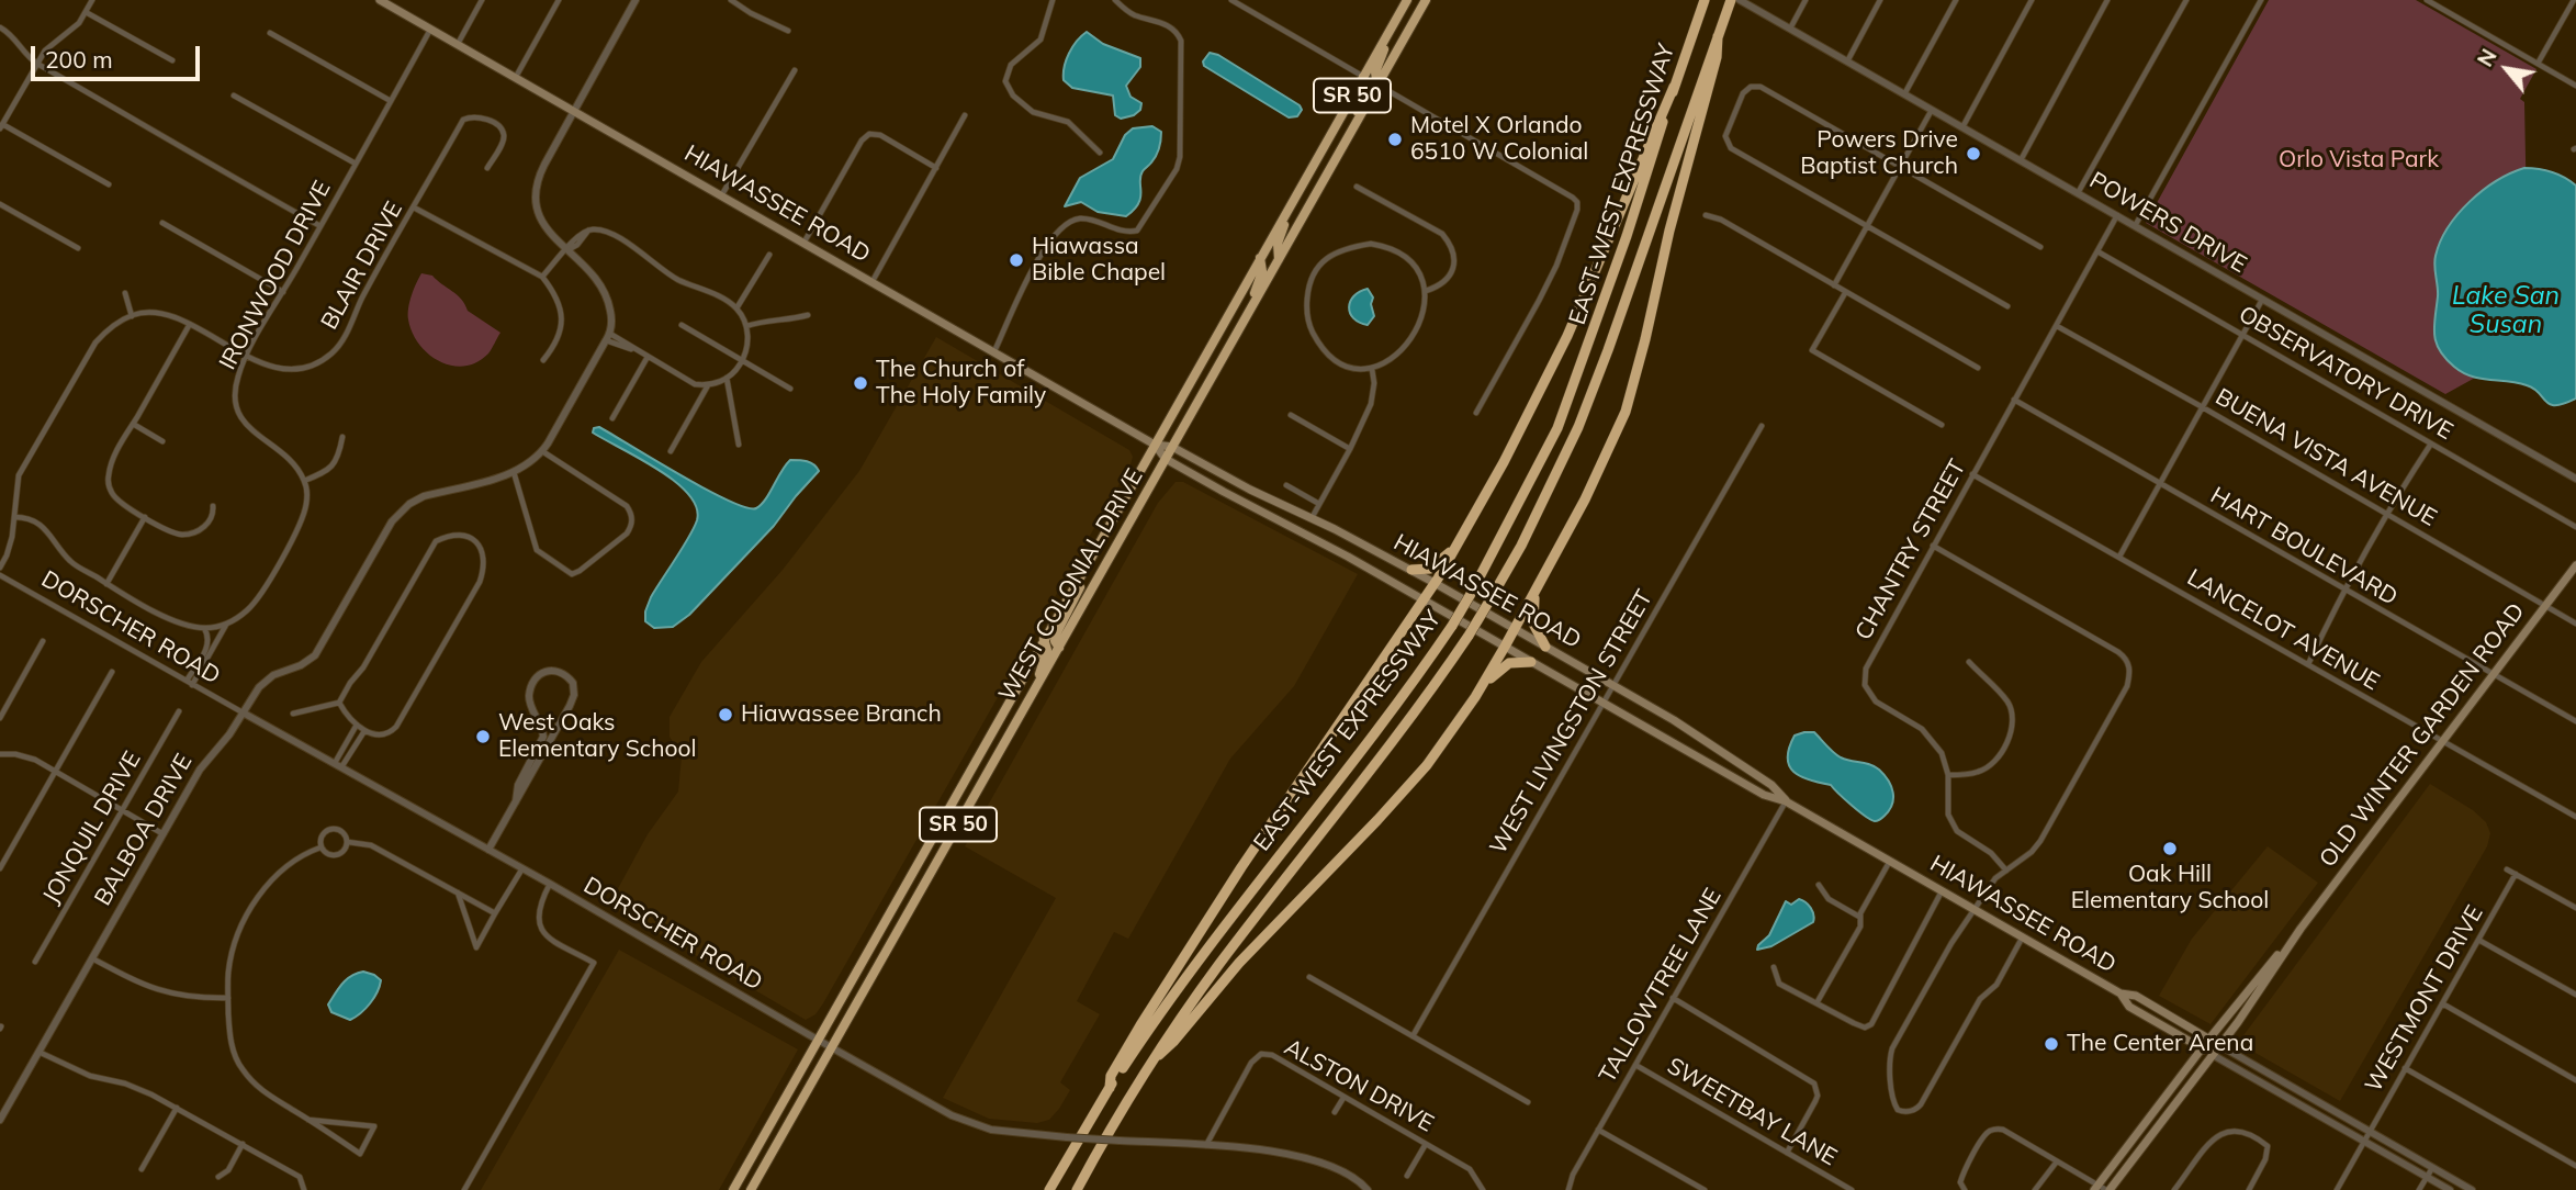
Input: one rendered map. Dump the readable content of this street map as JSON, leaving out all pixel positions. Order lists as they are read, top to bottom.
{
  "streets": {
    "highway": ["SR 50", "EAST-WEST EXPRESSWAY", "WEST COLONIAL DRIVE"],
    "main road": ["HIAWASSEE ROAD", "OLD WINTER GARDEN ROAD"],
    "street": [
      "POWERS DRIVE",
      "BLAIR DRIVE",
      "IRONWOOD DRIVE",
      "OBSERVATORY DRIVE",
      "BUENA VISTA AVENUE",
      "HART BOULEVARD",
      "CHANTRY STREET",
      "DORSCHER ROAD",
      "LANCELOT AVENUE",
      "WEST LIVINGSTON STREET",
      "JONQUIL DRIVE",
      "BALBOA DRIVE",
      "TALLOWTREE LANE",
      "WESTMONT DRIVE",
      "ALSTON DRIVE",
      "SWEETBAY LANE"
    ]
  },
  "crossings": [
    ["HIAWASSEE ROAD", "IRONWOOD DRIVE"],
    ["HIAWASSEE ROAD", "WEST COLONIAL DRIVE"],
    ["HIAWASSEE ROAD", "WEST LIVINGSTON STREET"],
    ["HIAWASSEE ROAD", "OLD WINTER GARDEN ROAD"],
    ["HIAWASSEE ROAD", "TALLOWTREE LANE"],
    ["POWERS DRIVE", "CHANTRY STREET"],
    ["BLAIR DRIVE", "IRONWOOD DRIVE"],
    ["OBSERVATORY DRIVE", "CHANTRY STREET"],
    ["BUENA VISTA AVENUE", "CHANTRY STREET"],
    ["BUENA VISTA AVENUE", "OLD WINTER GARDEN ROAD"],
    ["HART BOULEVARD", "CHANTRY STREET"],
    ["HART BOULEVARD", "OLD WINTER GARDEN ROAD"],
    ["CHANTRY STREET", "LANCELOT AVENUE"],
    ["WEST COLONIAL DRIVE", "DORSCHER ROAD"],
    ["DORSCHER ROAD", "BALBOA DRIVE"],
    ["DORSCHER ROAD", "ALSTON DRIVE"],
    ["LANCELOT AVENUE", "OLD WINTER GARDEN ROAD"],
    ["TALLOWTREE LANE", "SWEETBAY LANE"]
  ],
  "water": ["Lake San Susan"],
  "parks": ["Orlo Vista Park"],
  "places": [
    "Motel X Orlando 6510 W Colonial",
    "Powers Drive Baptist Church",
    "Hiawassa Bible Chapel",
    "The Church of The Holy Family",
    "Hiawassee Branch",
    "West Oaks Elementary School",
    "Oak Hill Elementary School",
    "The Center Arena"
  ],
  "scale_bar": "200 m",
  "north": "top left"
}
